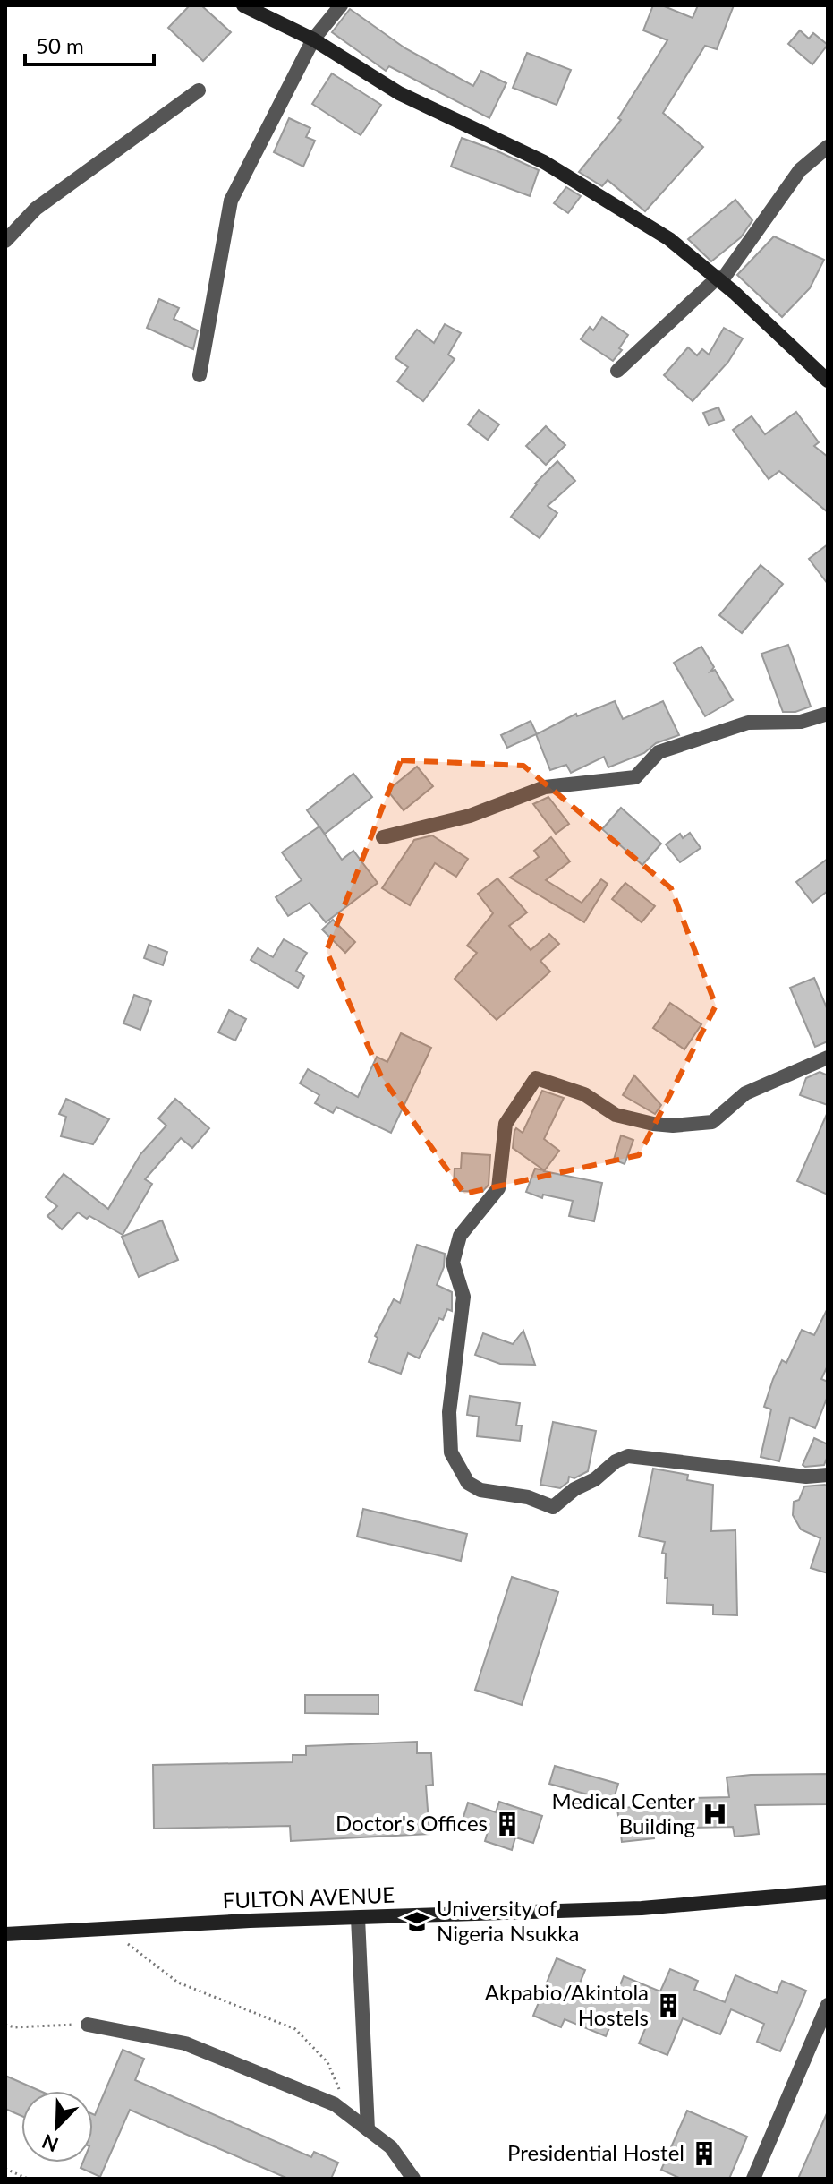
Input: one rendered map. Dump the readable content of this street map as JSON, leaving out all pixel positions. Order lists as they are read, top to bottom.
{
  "streets": {
    "street": ["FULTON AVENUE"]
  },
  "places": {
    "hospital": ["Medical Center Building"],
    "building": ["Doctor's Offices", "Akpabio/Akintola Hostels", "Presidential Hostel"],
    "school or university": ["University of Nigeria Nsukka"]
  },
  "scale_bar": "50 m",
  "north": "bottom left"
}
